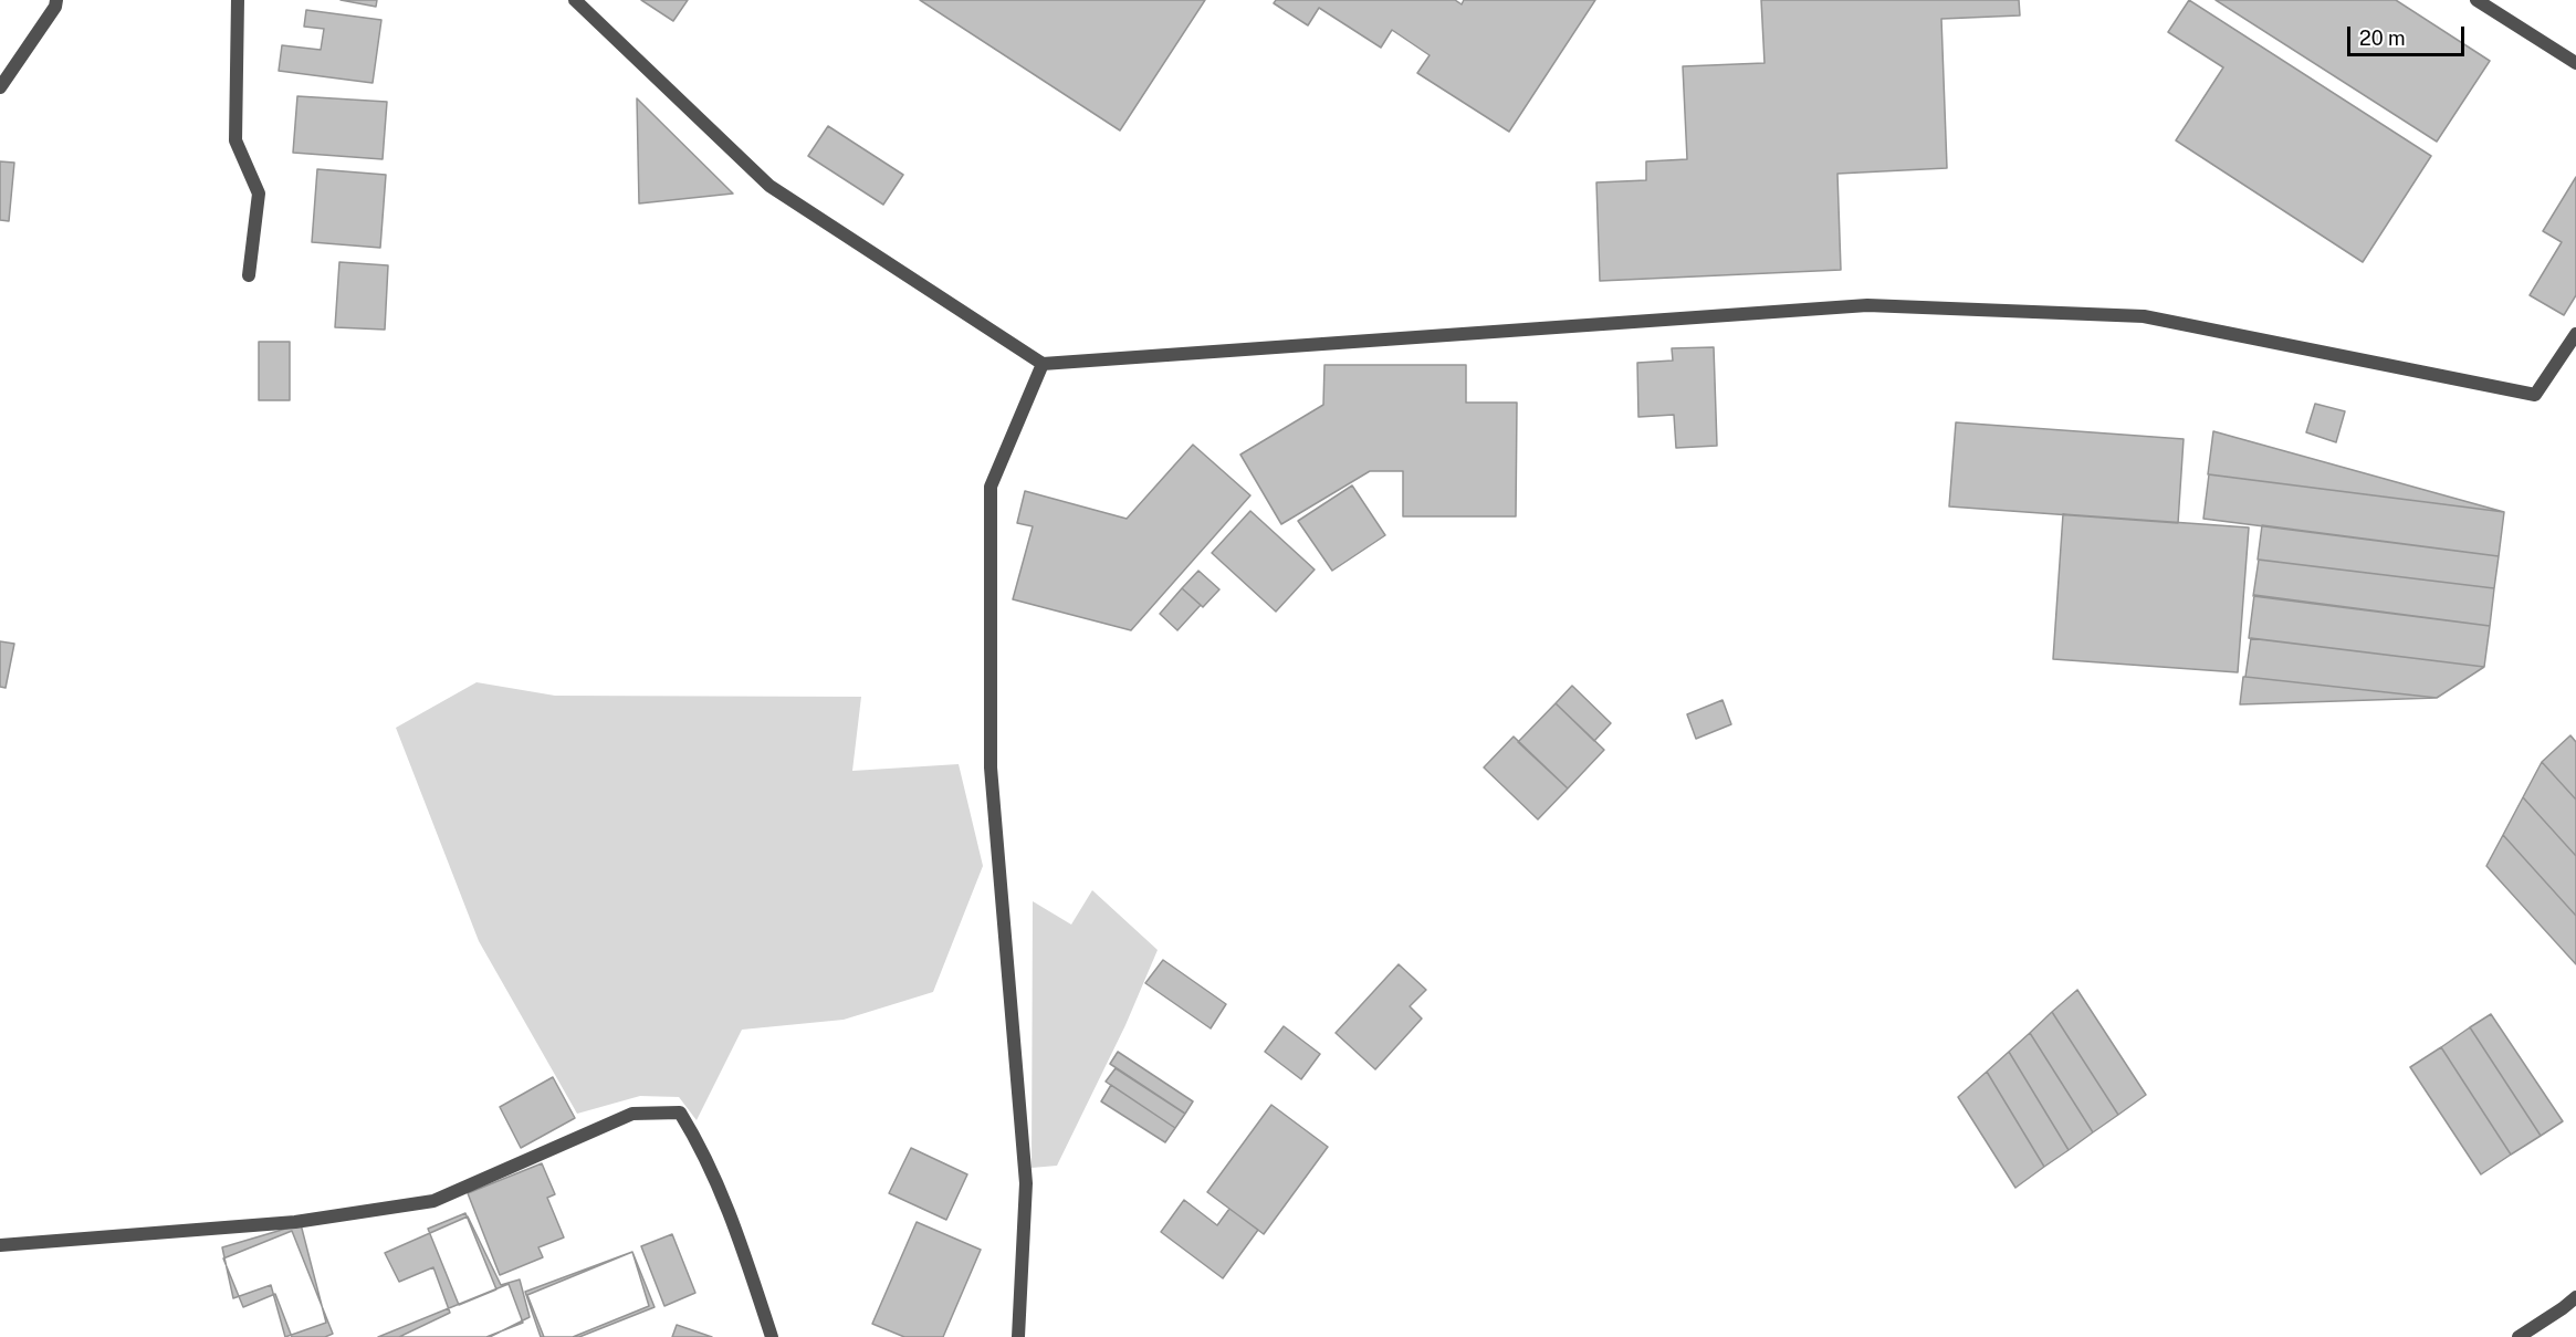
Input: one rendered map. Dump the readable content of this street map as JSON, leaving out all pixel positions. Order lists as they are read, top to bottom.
{
  "scale_bar": "20 m"
}
